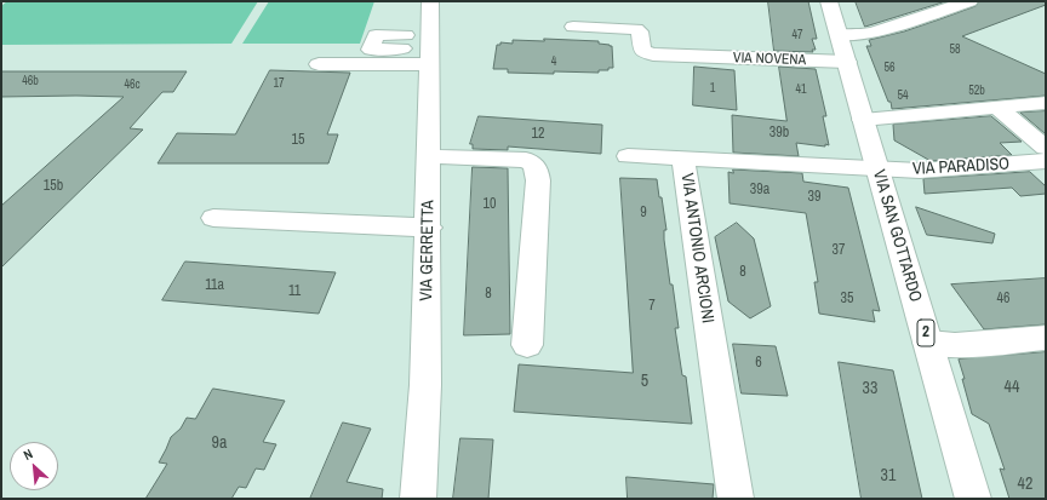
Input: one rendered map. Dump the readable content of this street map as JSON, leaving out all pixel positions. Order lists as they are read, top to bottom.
{
  "streets": {
    "street": [
      "VIA NOVENA",
      "VIA PARADISO",
      "VIA SAN GOTTARDO",
      "VIA ANTONIO ARCIONI",
      "VIA GERRETTA",
      "2"
    ]
  },
  "crossings": [
    ["VIA NOVENA", "VIA SAN GOTTARDO"],
    ["VIA PARADISO", "VIA SAN GOTTARDO"],
    ["VIA PARADISO", "VIA ANTONIO ARCIONI"],
    ["VIA SAN GOTTARDO", "VIA ANTONIO ARCIONI"]
  ],
  "house_numbers": [
    "47",
    "58",
    "4",
    "56",
    "46b",
    "17",
    "46c",
    "1",
    "41",
    "52b",
    "54",
    "39b",
    "12",
    "15",
    "15b",
    "39a",
    "39",
    "10",
    "9",
    "37",
    "8",
    "11a",
    "11",
    "8",
    "35",
    "46",
    "7",
    "6",
    "5",
    "44",
    "33",
    "9a",
    "31",
    "42"
  ],
  "north": "top left"
}
